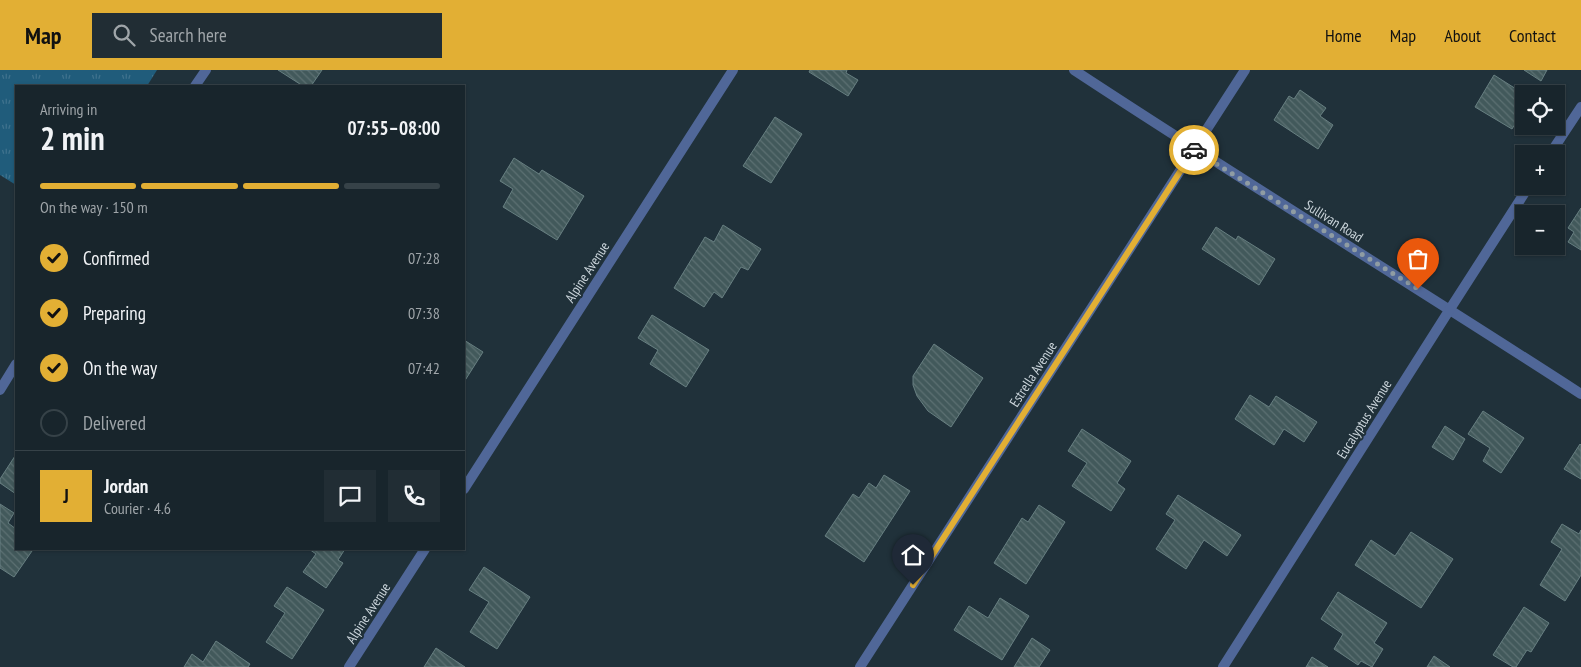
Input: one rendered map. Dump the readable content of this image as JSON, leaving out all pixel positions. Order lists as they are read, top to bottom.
{
  "streets": {
    "street": [
      "Sullivan Road",
      "Alpine Avenue",
      "Estrella Avenue",
      "Eucalyptus Avenue"
    ]
  },
  "crossings": [
    ["Sullivan Road", "Estrella Avenue"],
    ["Sullivan Road", "Eucalyptus Avenue"]
  ],
  "page": {
    "header": "Map",
    "search": "Search here",
    "nav": [
      "Home",
      "Map",
      "About",
      "Contact"
    ],
    "map_buttons": ["+", "−"],
    "heading": ["2 min", "Arriving in", "07:55–08:00"],
    "panel": ["Jordan", "Courier · 4.6"],
    "bar": "On the way · 150 m",
    "list": [
      ["Confirmed", "07:28"],
      ["Preparing", "07:38"],
      ["On the way", "07:42"],
      "Delivered"
    ],
    "round": "J"
  }
}
